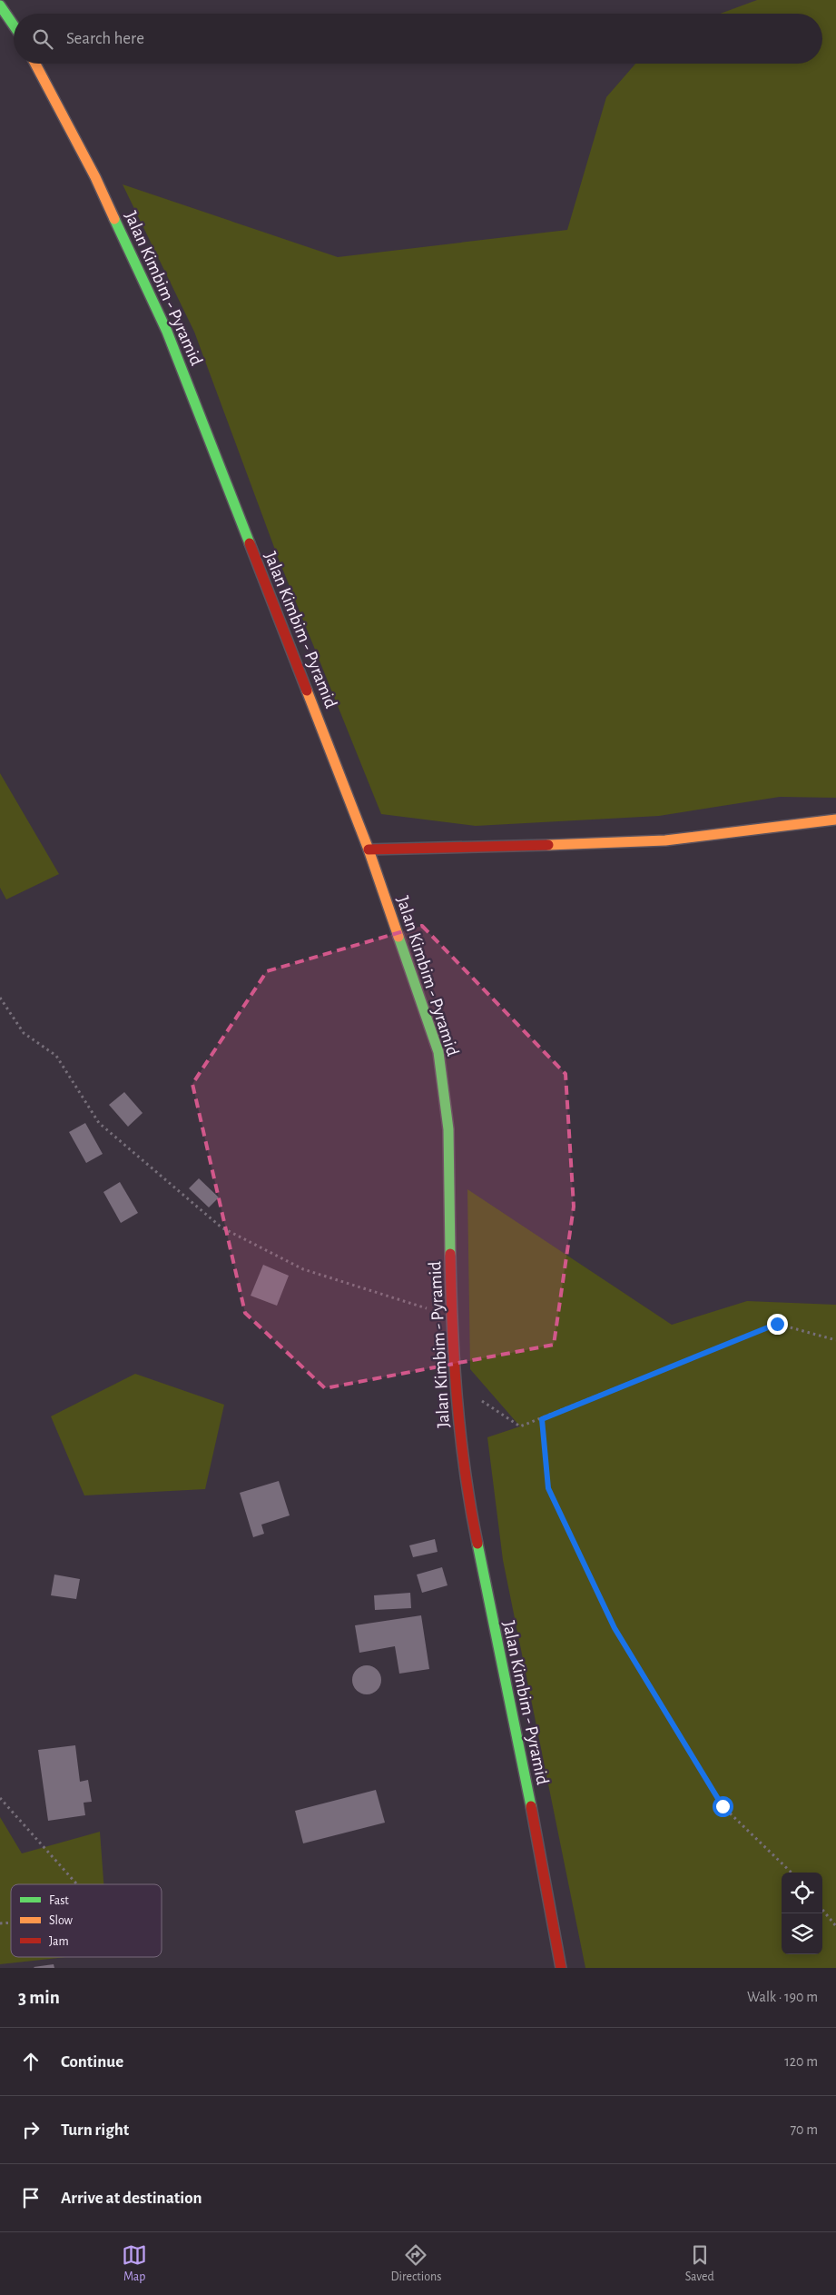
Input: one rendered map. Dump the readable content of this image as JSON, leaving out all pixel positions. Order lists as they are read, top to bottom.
{
  "streets": {
    "main road": ["Jalan Kimbim - Pyramid"]
  },
  "legend": ["Fast", "Slow", "Jam"],
  "page": {
    "search": "Search here",
    "heading": ["3 min", "Walk · 190 m"],
    "list": [
      ["Continue", "120 m"],
      ["Turn right", "70 m"],
      "Arrive at destination"
    ],
    "nav": ["Map", "Directions", "Saved"]
  }
}
